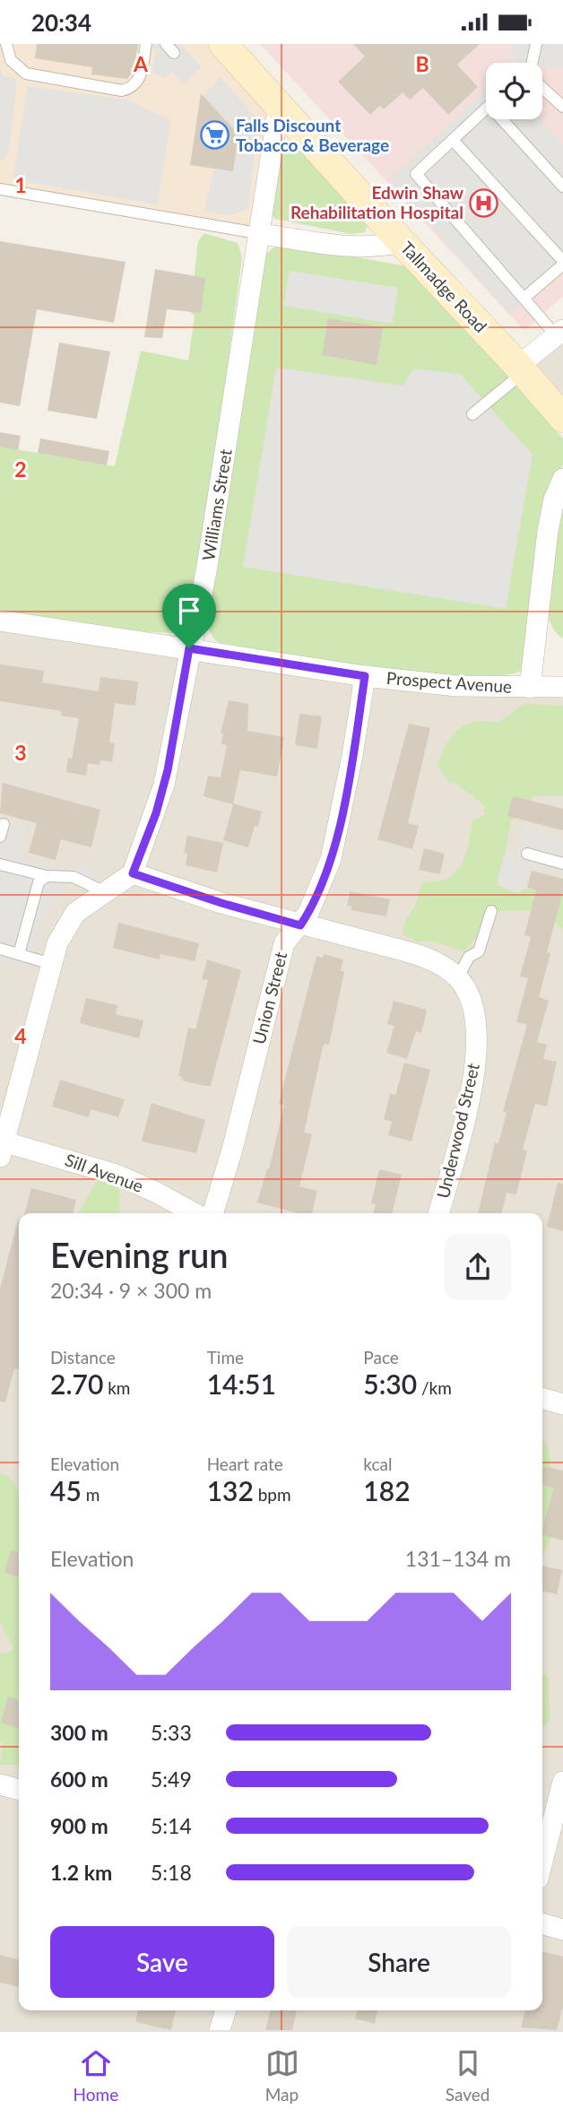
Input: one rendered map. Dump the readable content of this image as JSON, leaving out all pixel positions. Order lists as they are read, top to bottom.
{
  "streets": {
    "street": [
      "Tallmadge Road",
      "Williams Street",
      "Prospect Avenue",
      "Union Street",
      "Underwood Street",
      "Sill Avenue"
    ]
  },
  "crossings": [
    ["Tallmadge Road", "Williams Street"],
    ["Williams Street", "Prospect Avenue"],
    ["Williams Street", "Underwood Street"],
    ["Prospect Avenue", "Union Street"],
    ["Union Street", "Underwood Street"]
  ],
  "places": {
    "supermarket": ["Falls Discount Tobacco & Beverage"],
    "hospital": ["Edwin Shaw Rehabilitation Hospital"]
  },
  "page": {
    "status": "20:34",
    "heading": ["Evening run", "20:34 · 9 × 300 m"],
    "stats": [
      ["Distance", "2.70 km"],
      ["Time", "14:51"],
      ["Pace", "5:30 /km"],
      ["Elevation", "45 m"],
      ["Heart rate", "132 bpm"],
      ["kcal", "182"]
    ],
    "chart": ["Elevation", "131–134 m"],
    "list": [
      {
        "name": "300 m",
        "note": "5:33"
      },
      {
        "name": "600 m",
        "note": "5:49"
      },
      {
        "name": "900 m",
        "note": "5:14"
      },
      {
        "name": "1.2 km",
        "note": "5:18"
      }
    ],
    "buttons": ["Save", "Share"],
    "tabs": ["Home", "Map", "Saved"]
  },
  "grid": {
    "columns": ["A", "B"],
    "rows": [
      "1",
      "2",
      "3",
      "4"
    ]
  }
}
